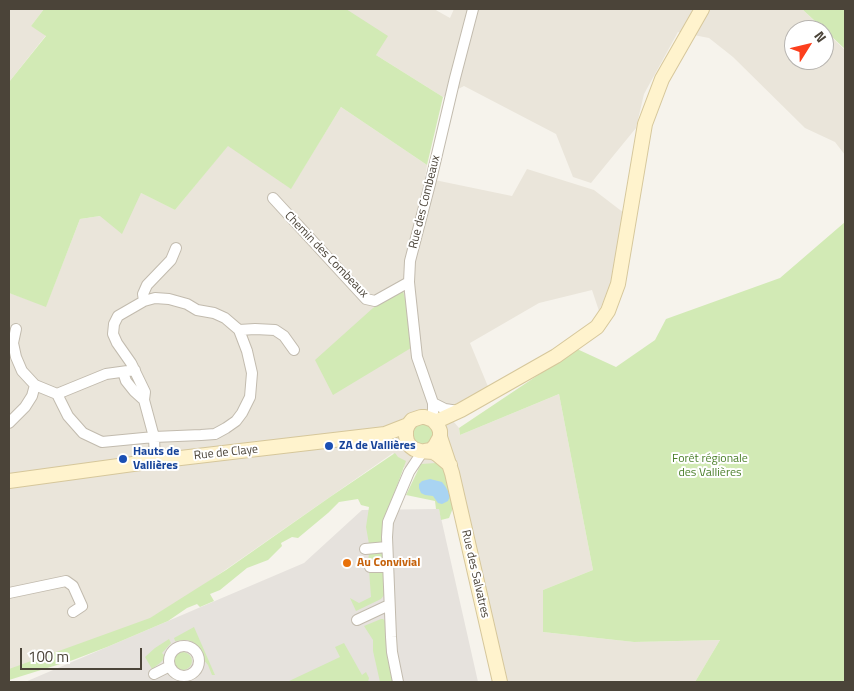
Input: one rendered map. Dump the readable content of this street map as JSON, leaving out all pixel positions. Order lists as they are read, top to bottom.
{
  "streets": {
    "street": [
      "Rue des Combeaux",
      "Chemin des Combeaux",
      "Rue de Claye",
      "Rue des Salvatres"
    ]
  },
  "crossings": [
    ["Rue des Combeaux", "Chemin des Combeaux"],
    ["Rue des Combeaux", "Rue de Claye"],
    ["Rue des Combeaux", "Rue des Salvatres"],
    ["Rue de Claye", "Rue des Salvatres"]
  ],
  "parks": ["Forêt régionale des Vallières"],
  "places": ["ZA de Vallières", "Hauts de Vallières", "Au Convivial"],
  "scale_bar": "100 m",
  "north": "top right"
}
